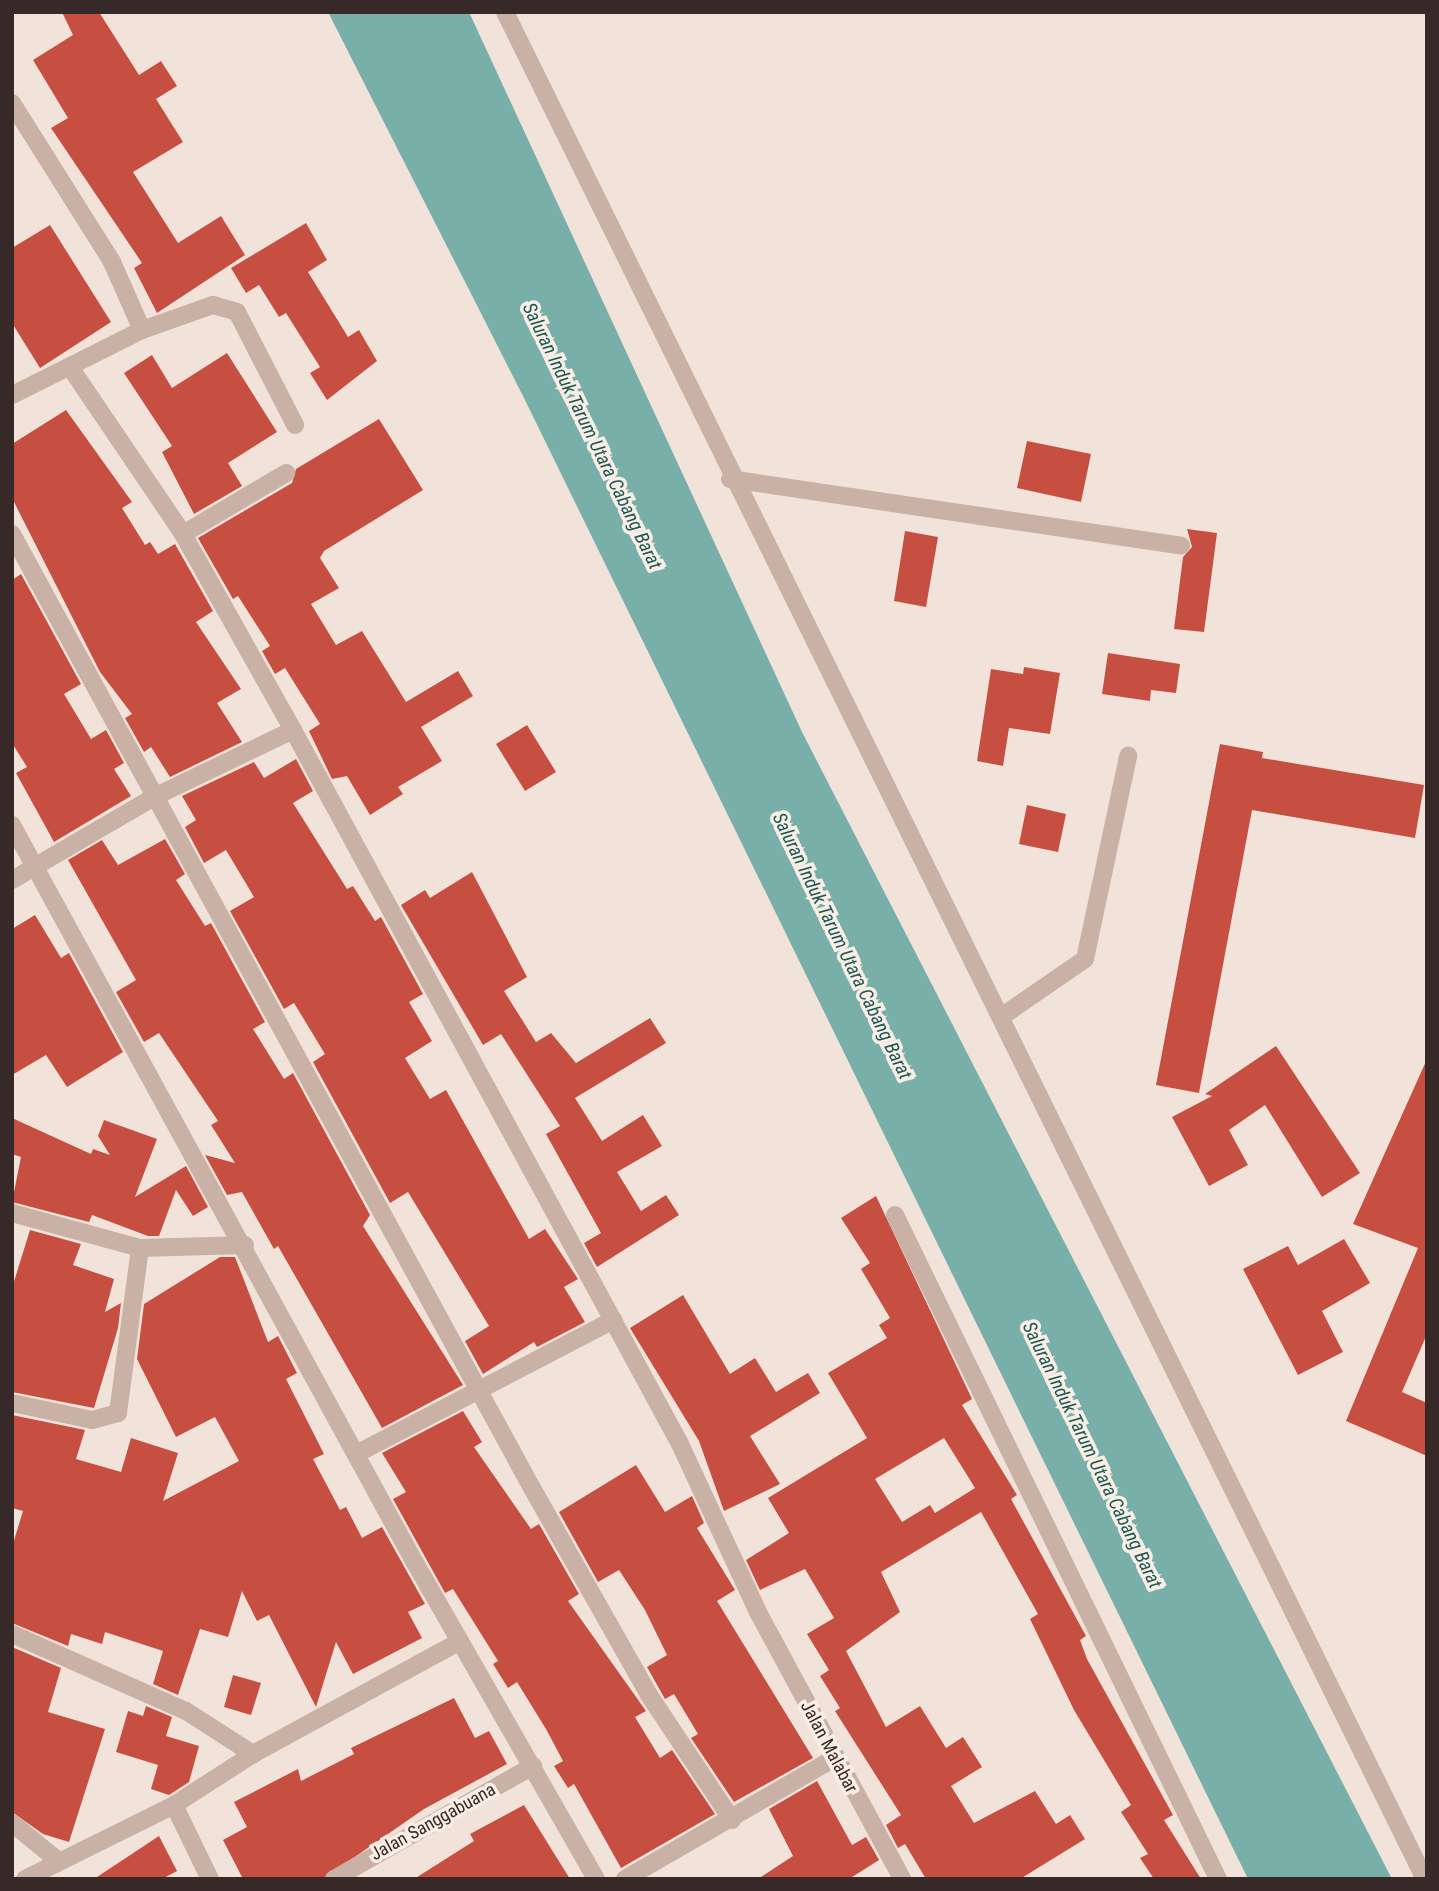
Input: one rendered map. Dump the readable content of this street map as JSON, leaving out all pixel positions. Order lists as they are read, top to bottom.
{
  "streets": {
    "street": ["Jalan Malabar", "Jalan Sanggabuana"]
  },
  "water": ["Saluran Induk Tarum Utara Cabang Barat"]
}
